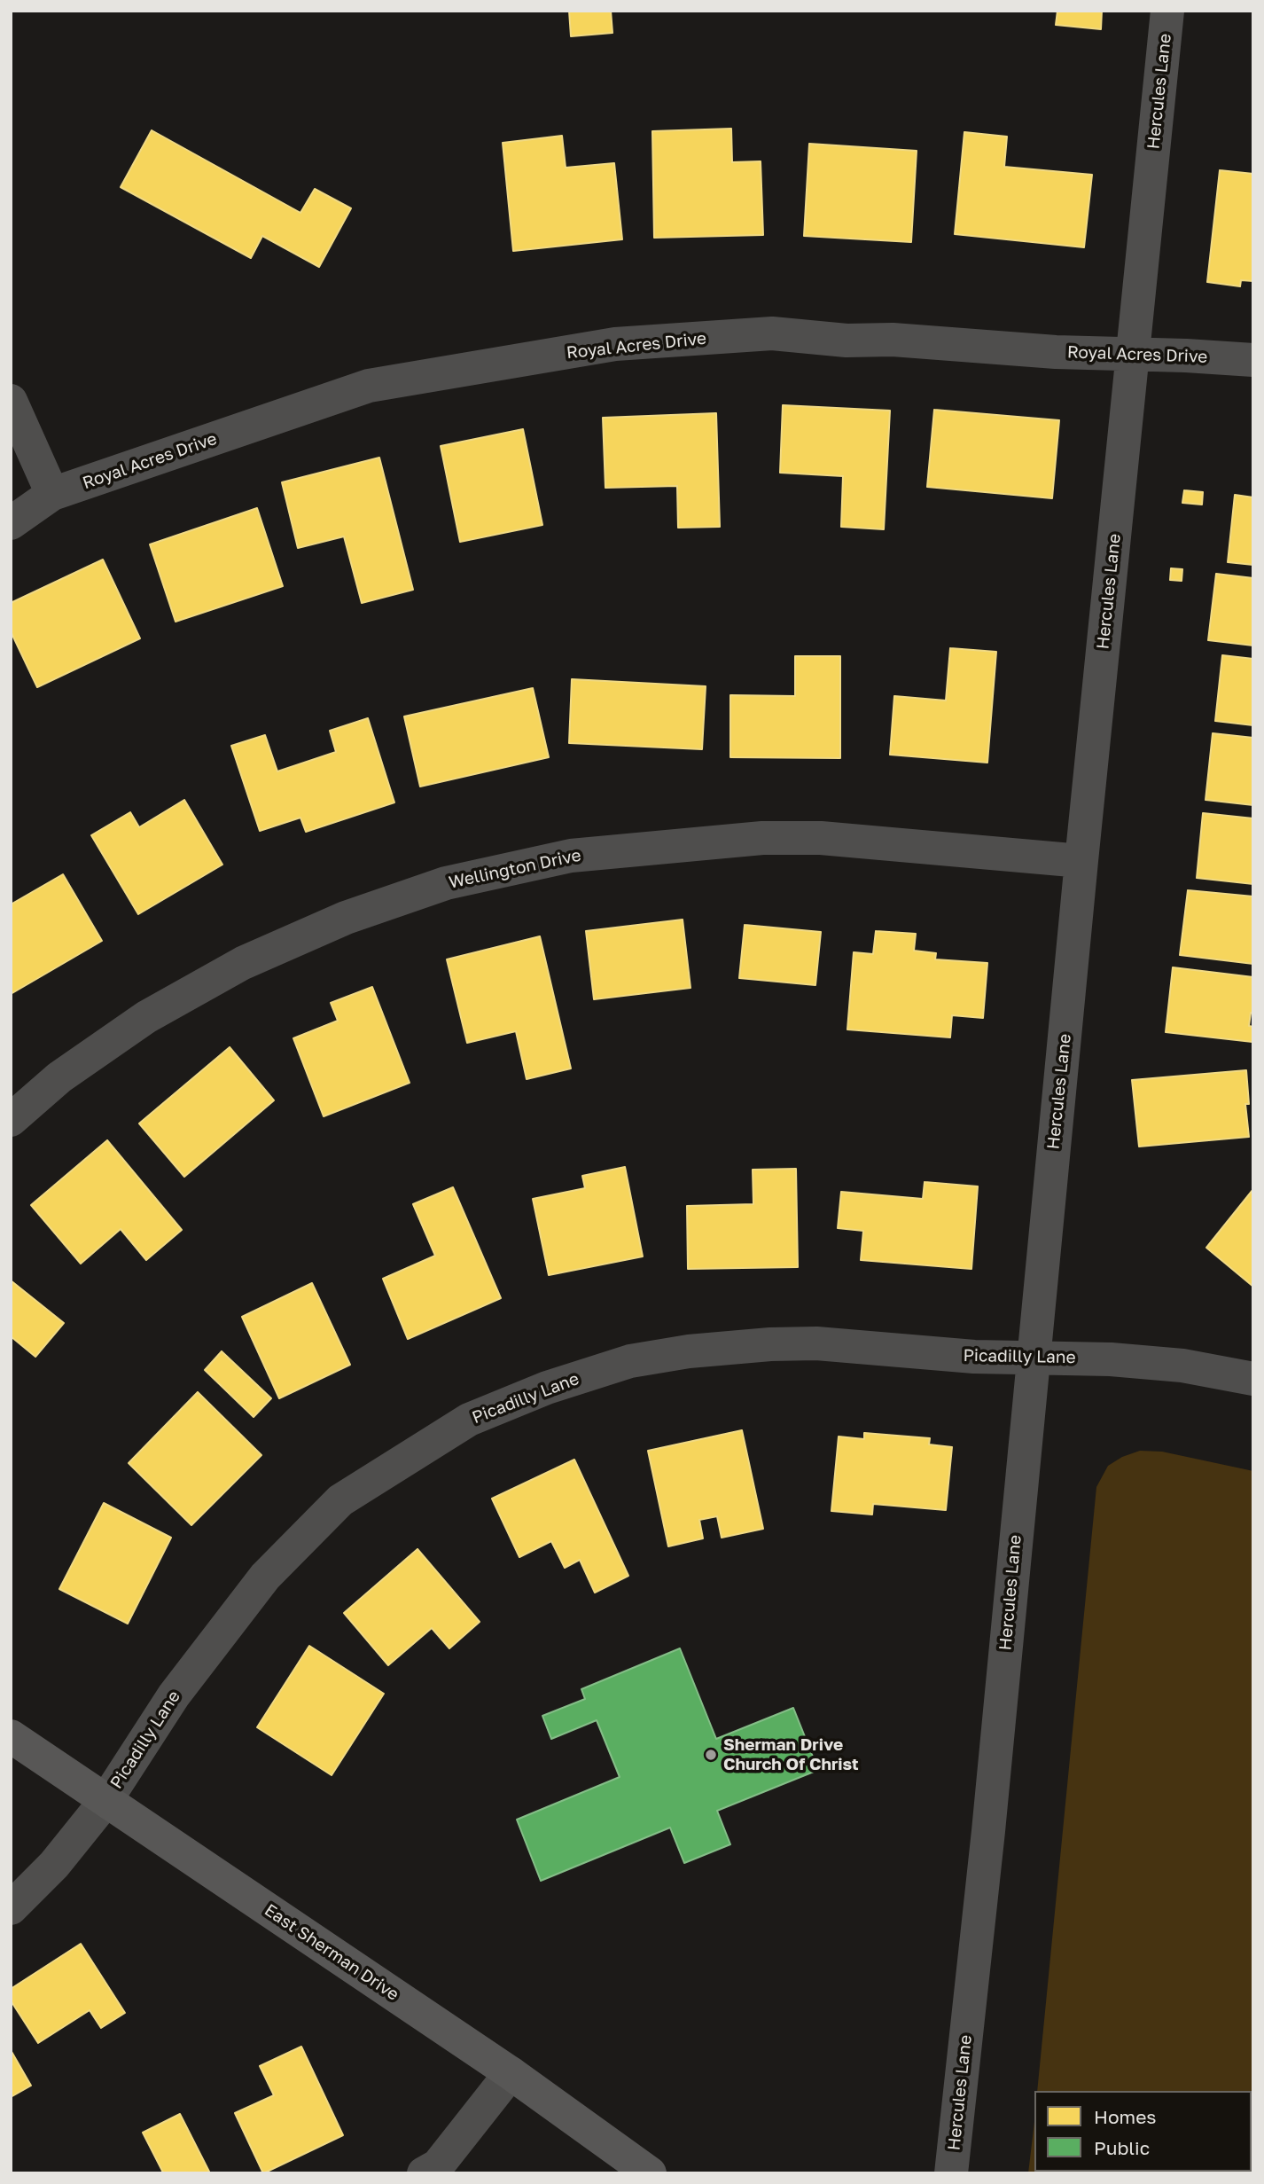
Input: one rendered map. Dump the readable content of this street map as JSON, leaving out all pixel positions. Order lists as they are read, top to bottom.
{
  "streets": {
    "main road": ["East Sherman Drive"],
    "street": [
      "Hercules Lane",
      "Royal Acres Drive",
      "Wellington Drive",
      "Picadilly Lane"
    ]
  },
  "crossings": [
    ["Hercules Lane", "Royal Acres Drive"],
    ["Hercules Lane", "Wellington Drive"],
    ["Hercules Lane", "Picadilly Lane"],
    ["Picadilly Lane", "East Sherman Drive"]
  ],
  "places": ["Sherman Drive Church Of Christ"],
  "legend": ["Homes", "Public"]
}
